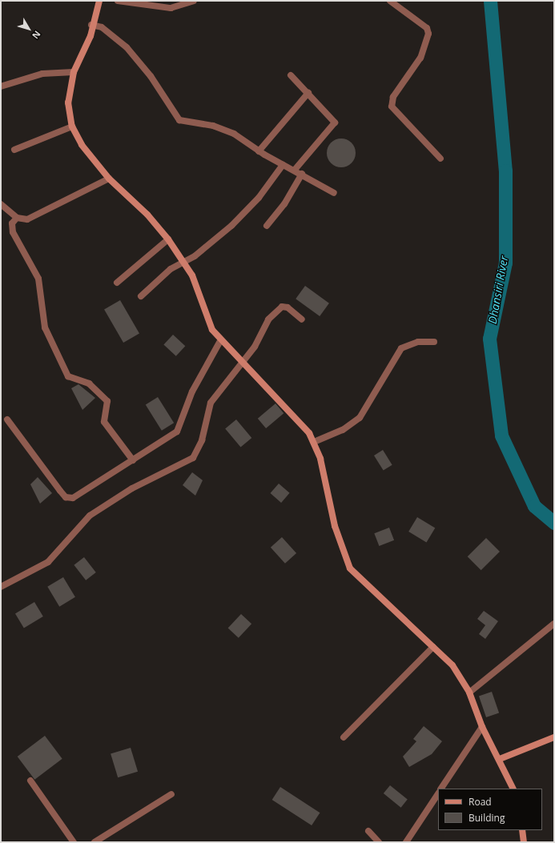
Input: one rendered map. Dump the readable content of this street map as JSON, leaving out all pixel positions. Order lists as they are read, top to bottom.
{
  "water": ["Dhansiri River"],
  "legend": ["Road", "Building"],
  "north": "bottom right"
}
